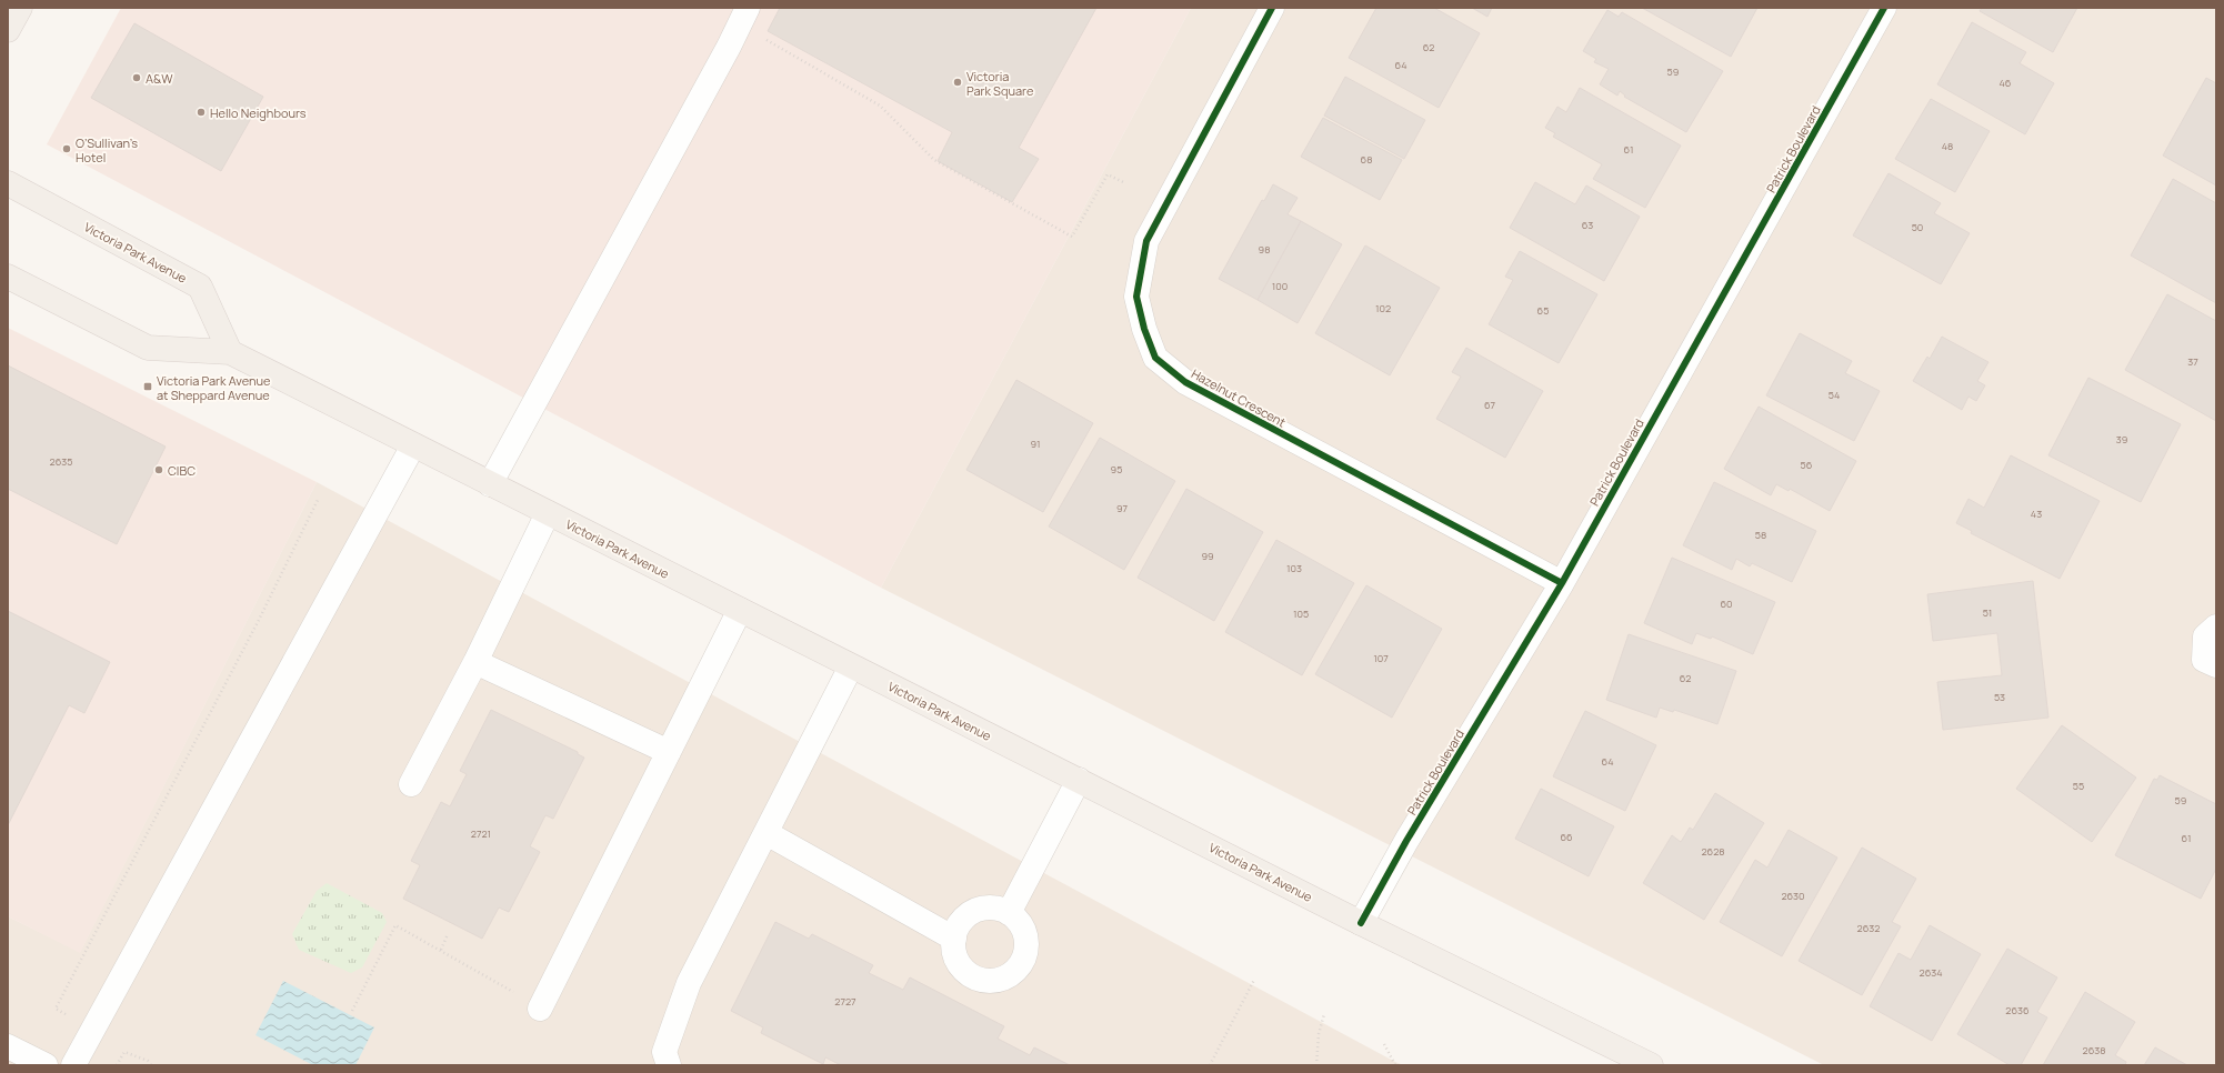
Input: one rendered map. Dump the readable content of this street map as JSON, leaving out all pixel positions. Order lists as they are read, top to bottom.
{
  "streets": {
    "main road": ["Victoria Park Avenue"],
    "street": ["Patrick Boulevard", "Hazelnut Crescent"]
  },
  "crossings": [
    ["Patrick Boulevard", "Victoria Park Avenue"],
    ["Patrick Boulevard", "Hazelnut Crescent"]
  ],
  "places": {
    "other": [
      "A&W",
      "Victoria Park Square",
      "Hello Neighbours",
      "O’Sullivan’s Hotel",
      "CIBC"
    ],
    "transit": ["Victoria Park Avenue at Sheppard Avenue"]
  },
  "house_numbers": [
    "62",
    "64",
    "59",
    "46",
    "48",
    "61",
    "68",
    "63",
    "50",
    "98",
    "100",
    "102",
    "65",
    "37",
    "54",
    "67",
    "39",
    "91",
    "2635",
    "56",
    "95",
    "97",
    "43",
    "58",
    "99",
    "103",
    "60",
    "51",
    "105",
    "107",
    "62",
    "53",
    "64",
    "55",
    "59",
    "2721",
    "66",
    "61",
    "2628",
    "2630",
    "2632",
    "2634",
    "2727",
    "2636",
    "2638"
  ]
}
